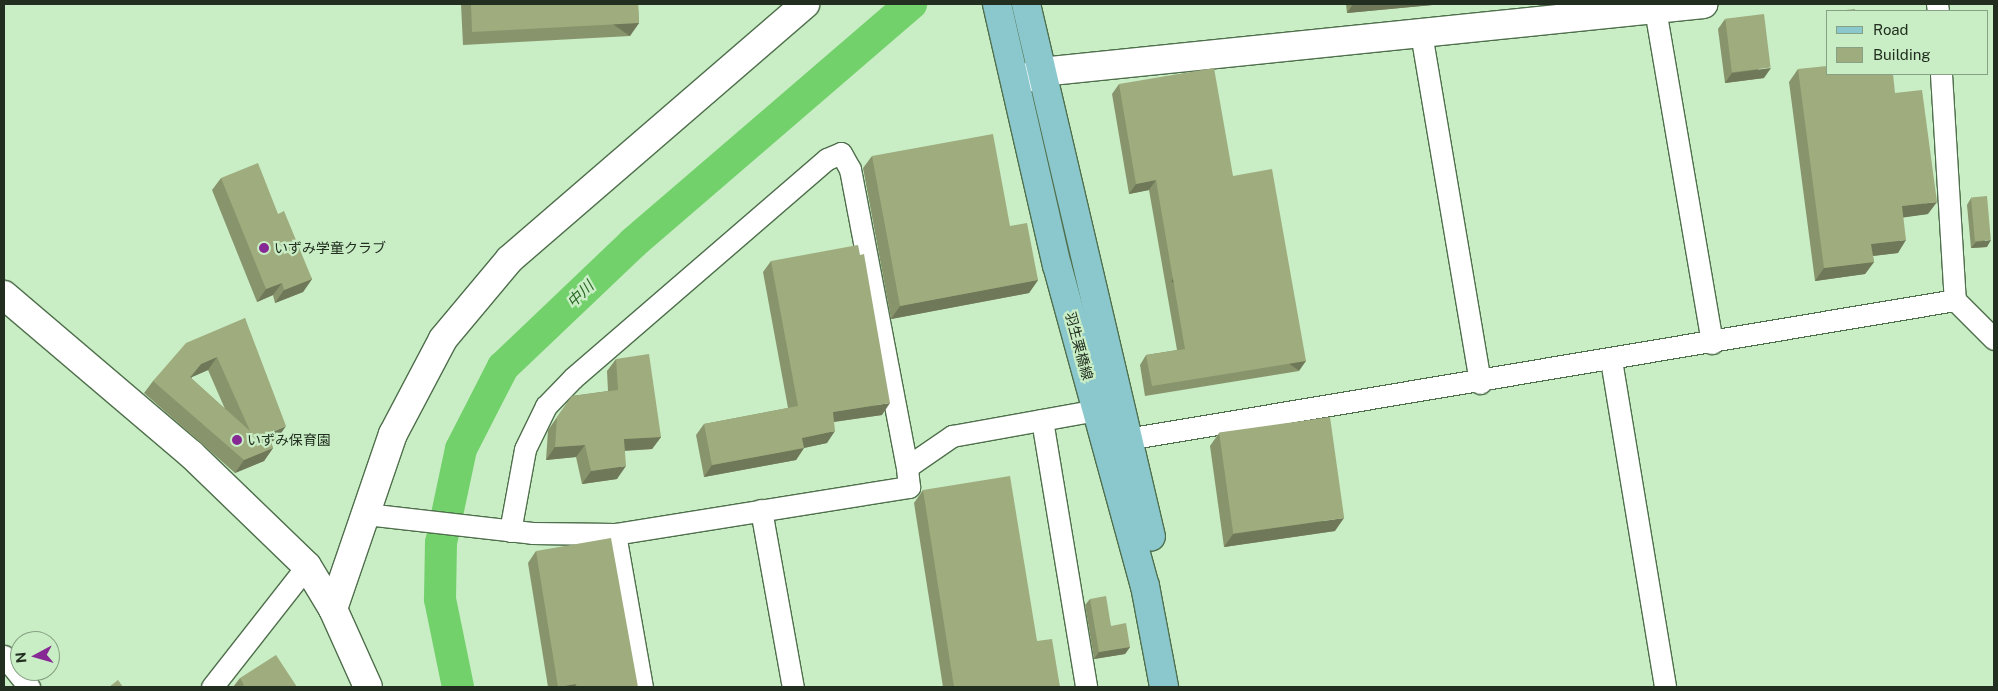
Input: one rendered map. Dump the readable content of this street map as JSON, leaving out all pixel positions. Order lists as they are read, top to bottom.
{
  "streets": {
    "main road": ["羽生栗橋線"]
  },
  "water": ["中川"],
  "places": ["いずみ学童クラブ", "いずみ保育園"],
  "legend": ["Road", "Building"],
  "north": "left"
}
